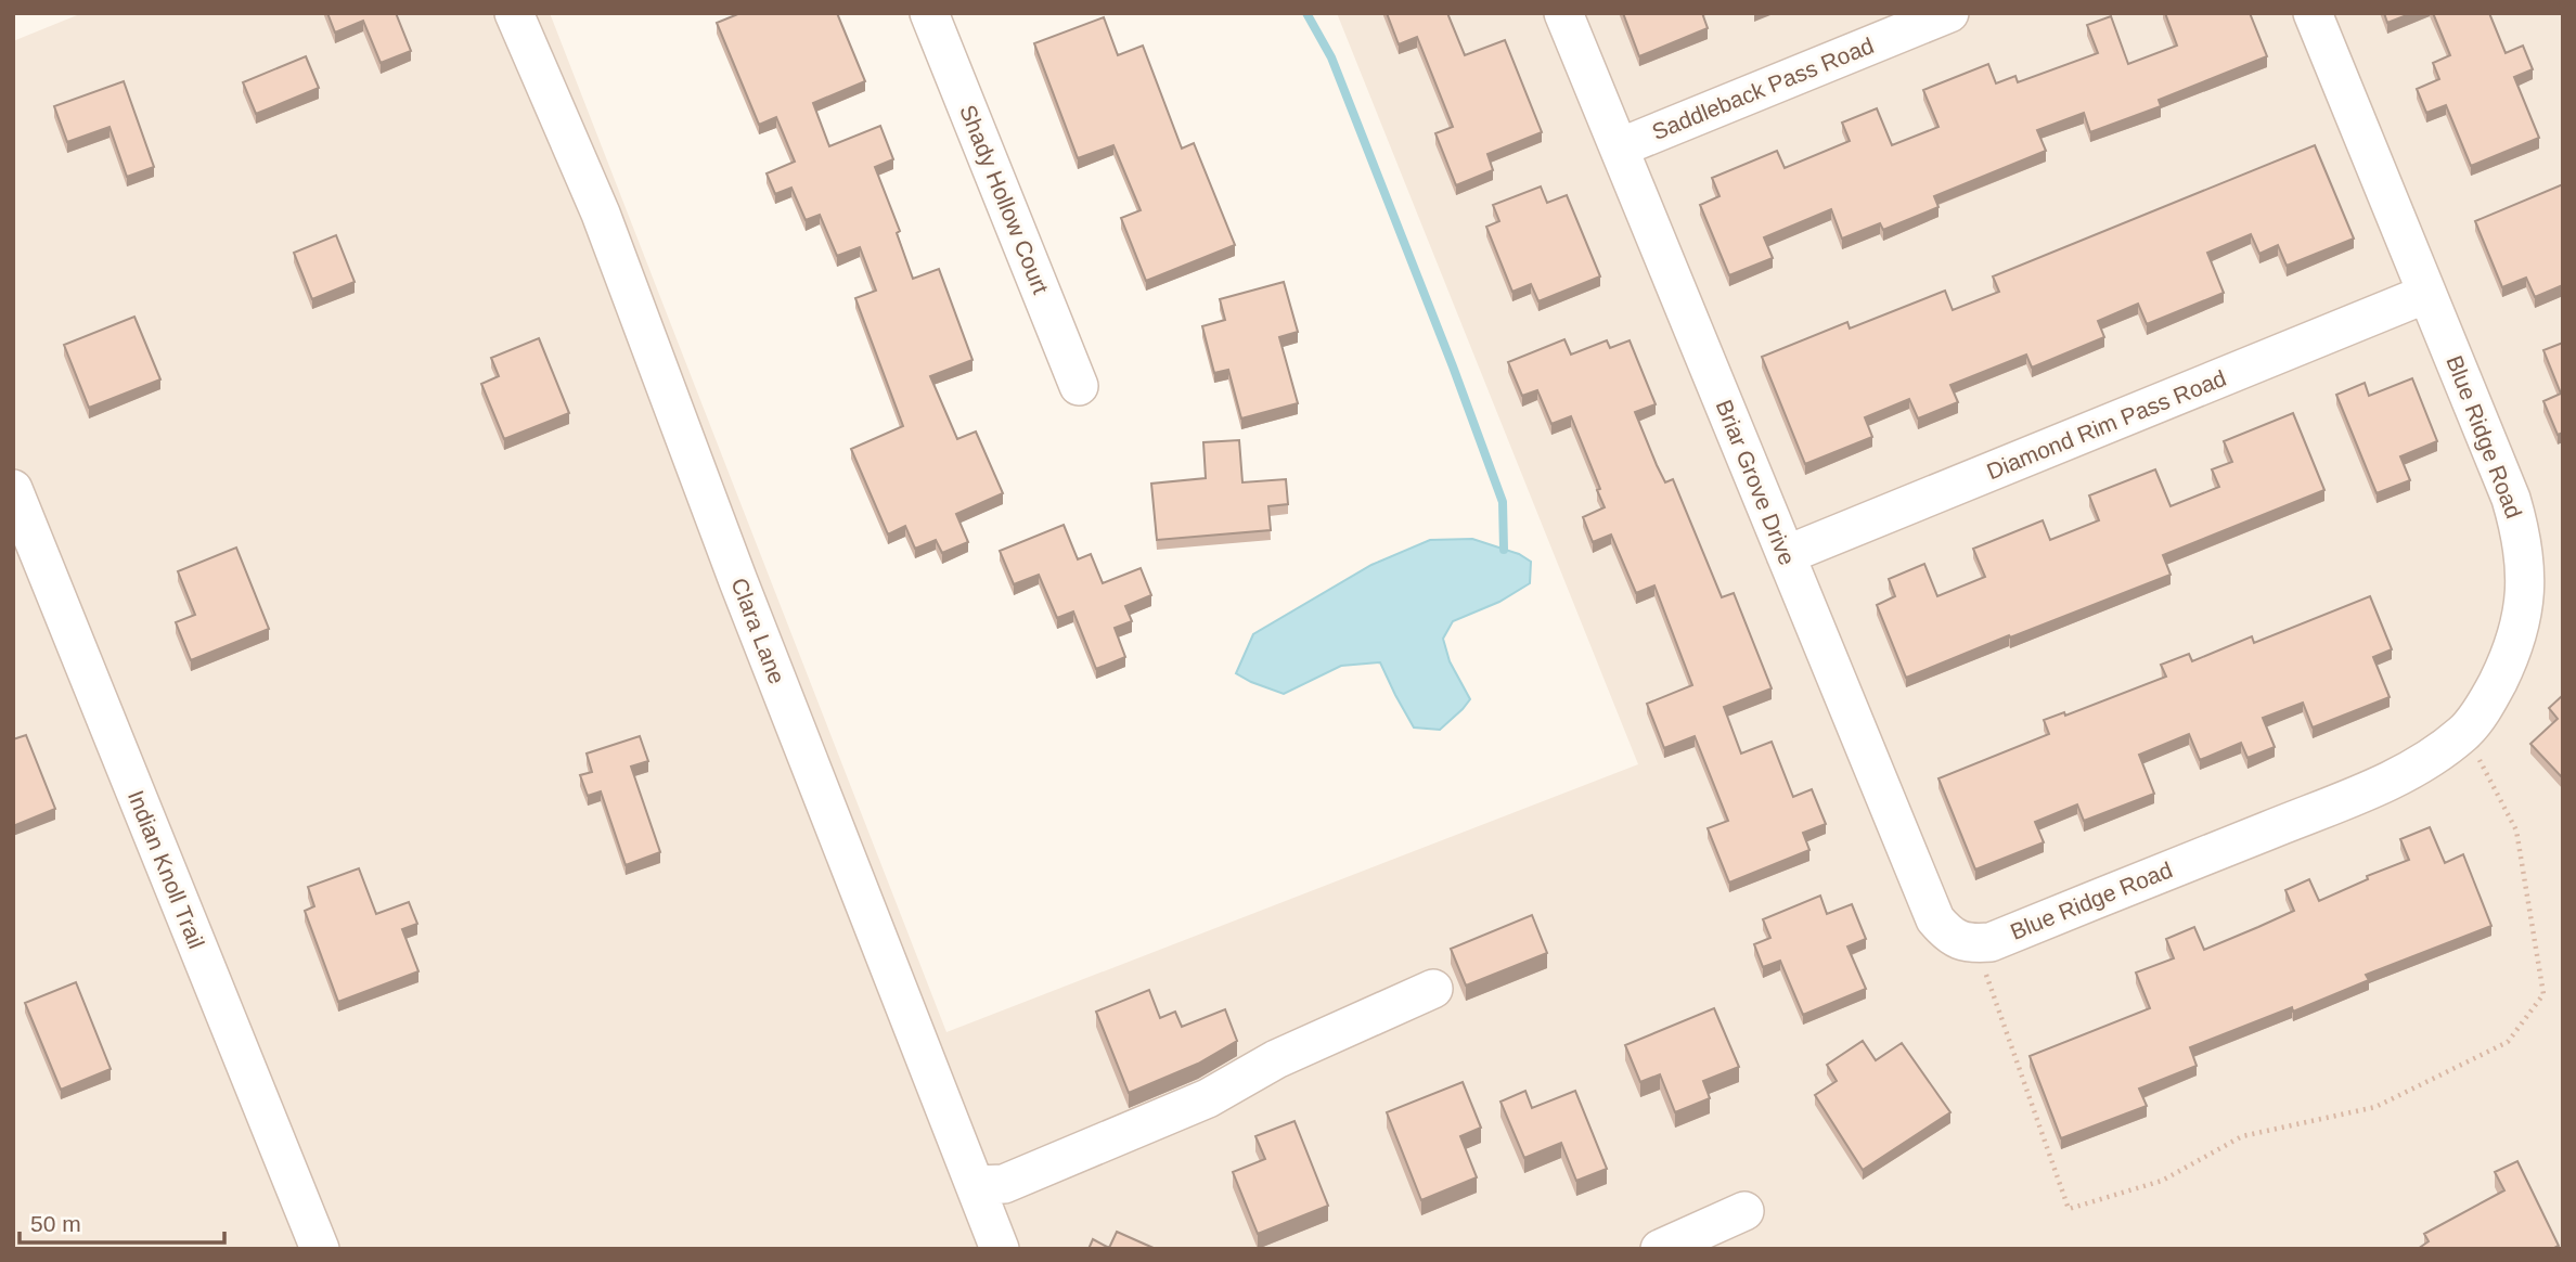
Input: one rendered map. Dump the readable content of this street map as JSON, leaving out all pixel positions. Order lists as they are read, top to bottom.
{
  "streets": {
    "street": [
      "Saddleback Pass Road",
      "Shady Hollow Court",
      "Diamond Rim Pass Road",
      "Blue Ridge Road",
      "Briar Grove Drive",
      "Clara Lane",
      "Indian Knoll Trail"
    ]
  },
  "crossings": [
    ["Saddleback Pass Road", "Briar Grove Drive"],
    ["Diamond Rim Pass Road", "Blue Ridge Road"],
    ["Diamond Rim Pass Road", "Briar Grove Drive"],
    ["Blue Ridge Road", "Briar Grove Drive"]
  ],
  "scale_bar": "50 m"
}
